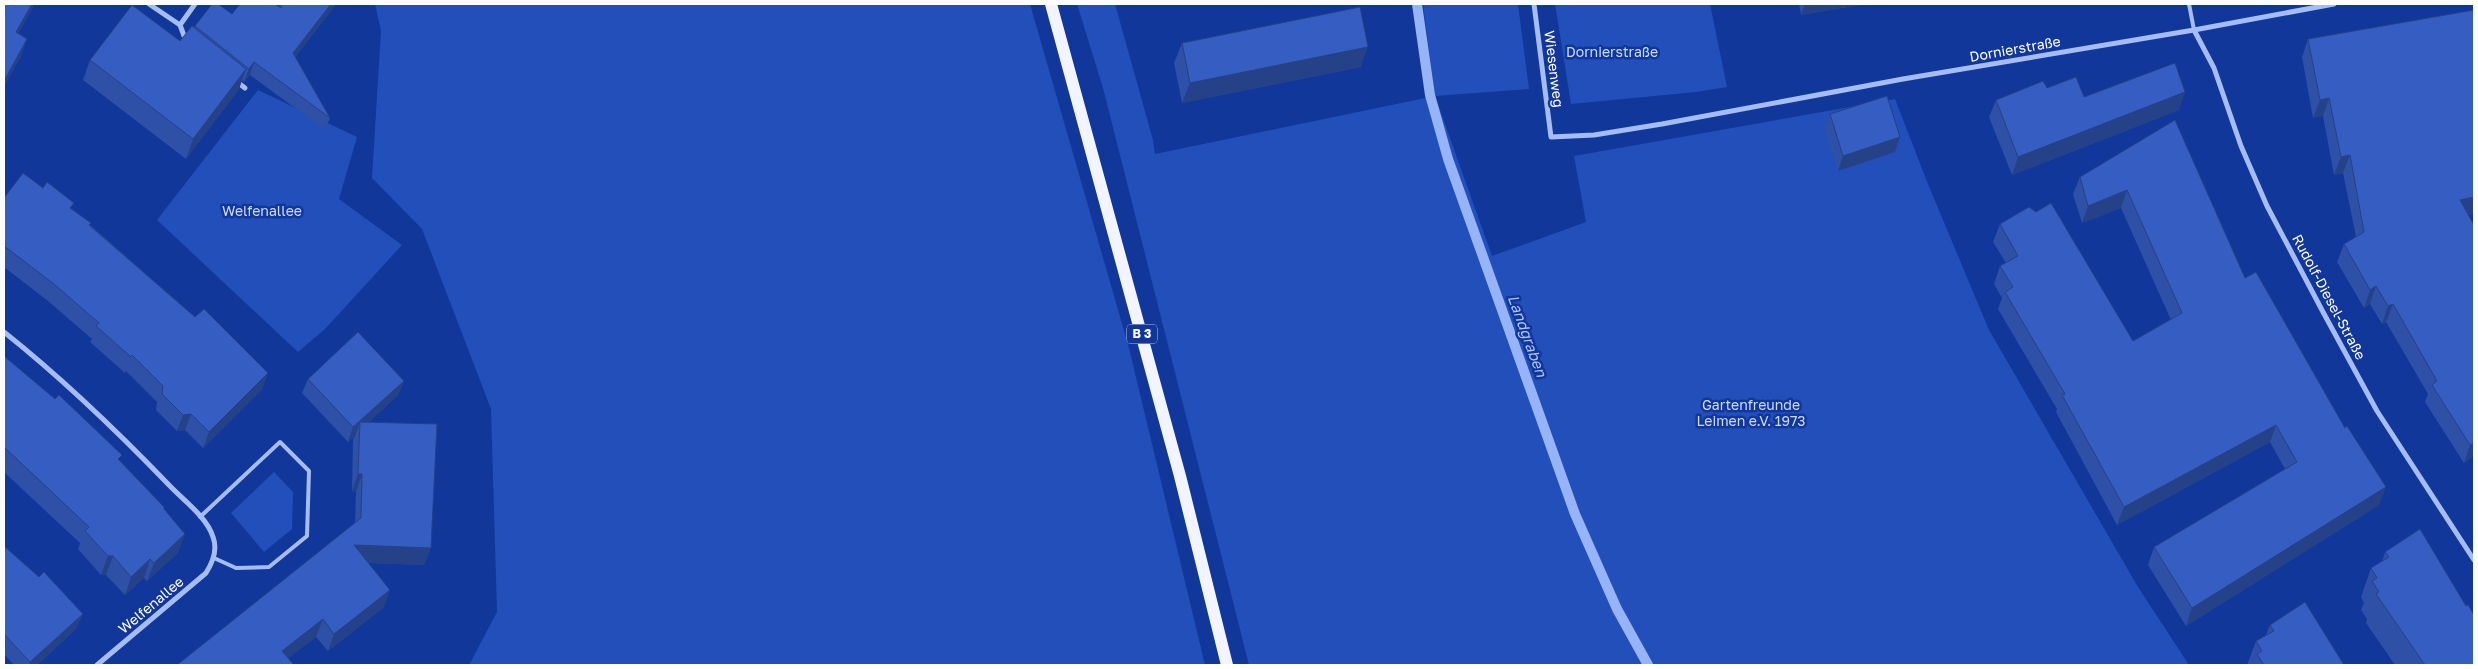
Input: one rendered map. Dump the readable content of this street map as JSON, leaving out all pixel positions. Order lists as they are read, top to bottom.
{
  "streets": {
    "main road": ["B 3"],
    "street": [
      "Dornierstraße",
      "Wiesenweg",
      "Rudolf-Diesel-Straße",
      "Welfenallee"
    ]
  },
  "crossings": [
    ["Dornierstraße", "Wiesenweg"],
    ["Dornierstraße", "Rudolf-Diesel-Straße"]
  ],
  "water": ["Landgraben"],
  "parks": ["Dornierstraße", "Welfenallee", "Gartenfreunde Leimen e.V. 1973"]
}
